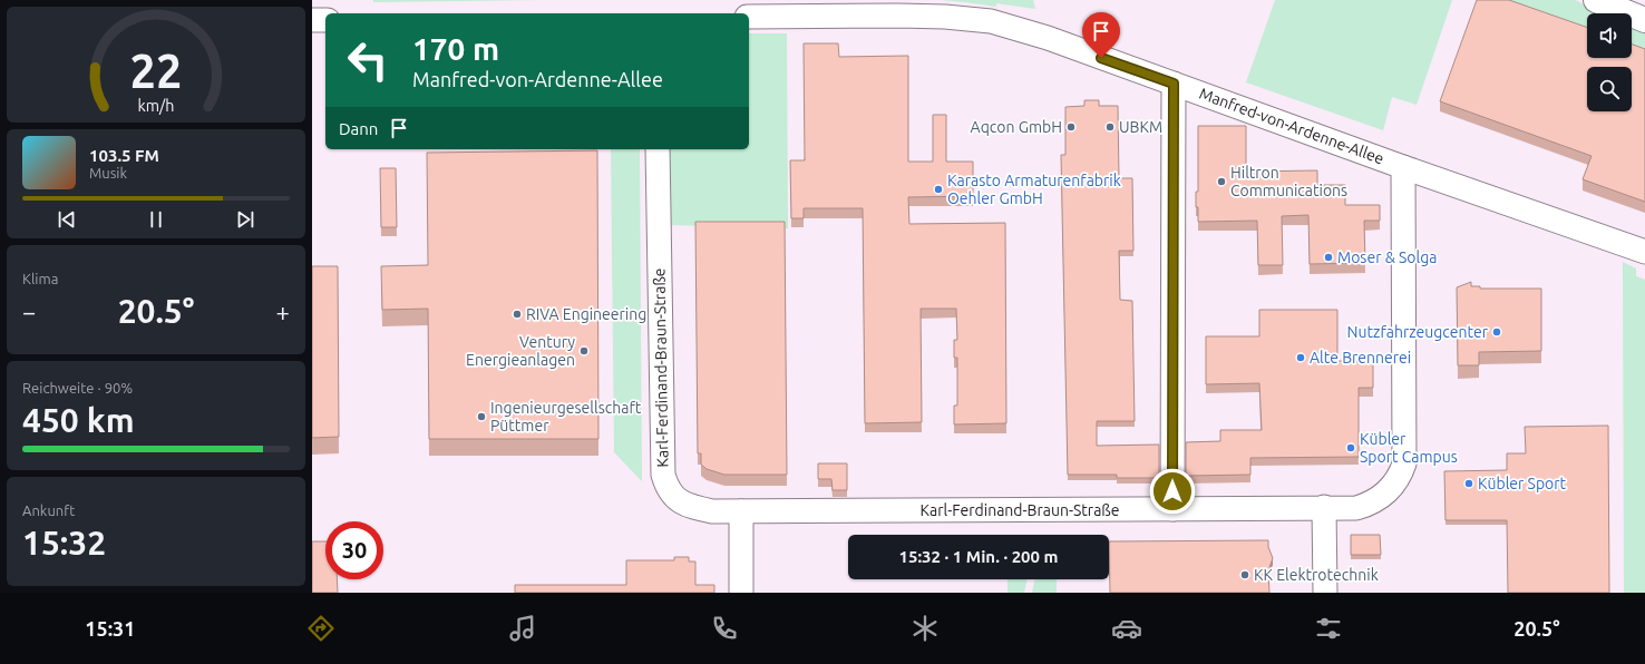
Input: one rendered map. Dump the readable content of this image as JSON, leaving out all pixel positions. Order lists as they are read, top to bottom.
{
  "streets": {
    "street": ["Manfred-von-Ardenne-Allee", "Karl-Ferdinand-Braun-Straße"]
  },
  "crossings": [
    ["Manfred-von-Ardenne-Allee", "Karl-Ferdinand-Braun-Straße"]
  ],
  "places": [
    "Aqcon GmbH",
    "UBKM",
    "Hiltron Communications",
    "Karasto Armaturenfabrik Oehler GmbH",
    "Moser & Solga",
    "RIVA Engineering",
    "Nutzfahrzeugcenter",
    "Ventury Energieanlagen",
    "Alte Brennerei",
    "Ingenieurgesellschaft Püttmer",
    "Kübler Sport Campus",
    "Kübler Sport",
    "KK Elektrotechnik"
  ],
  "page": {
    "turn": ["170 m", "Manfred-von-Ardenne-Allee"],
    "then": "Dann",
    "song": ["103.5 FM", "Musik"],
    "tile": [
      "Klima",
      ["Reichweite · 90%", "450 km"],
      ["Ankunft", "15:32"]
    ],
    "heat": ["−", "20.5°", "+"],
    "limit": "30",
    "trip": "15:32 · 1 Min. · 200 m",
    "tabs": ["15:31", "20.5°"],
    "gauge": ["22", "km/h"]
  }
}
